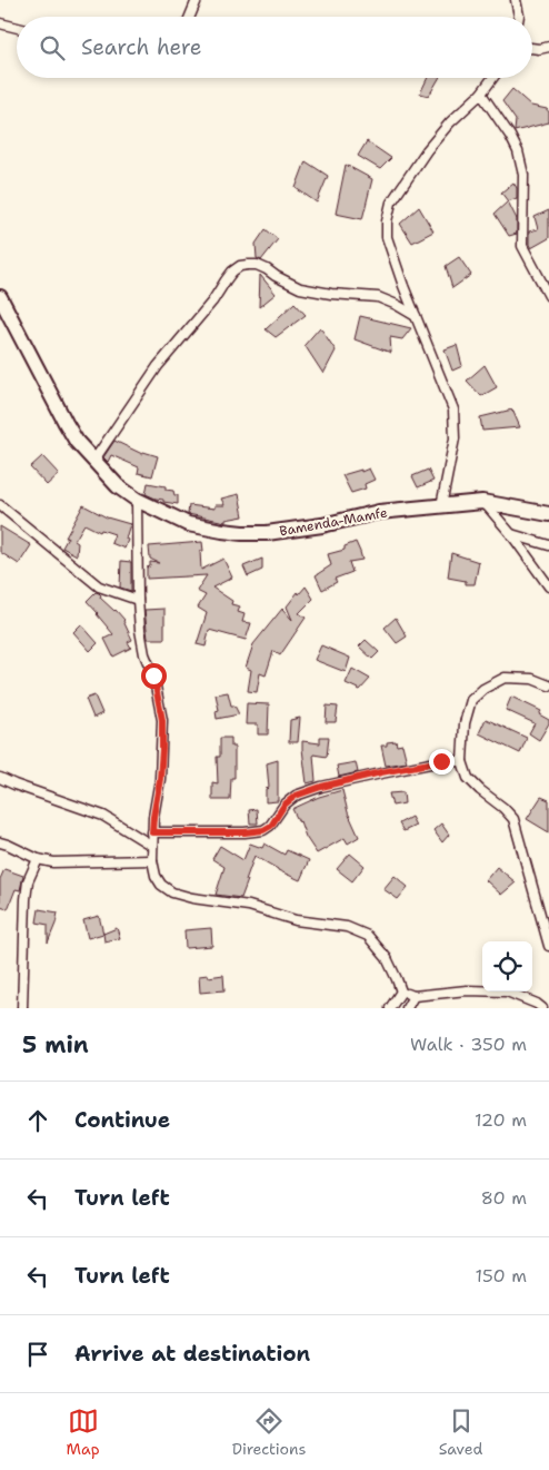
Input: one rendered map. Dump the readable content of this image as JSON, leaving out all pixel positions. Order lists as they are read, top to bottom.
{
  "streets": {
    "highway": ["Bamenda-Mamfe"]
  },
  "page": {
    "search": "Search here",
    "heading": ["5 min", "Walk · 350 m"],
    "list": [
      ["Continue", "120 m"],
      ["Turn left", "80 m"],
      ["Turn left", "150 m"],
      "Arrive at destination"
    ],
    "nav": ["Map", "Directions", "Saved"]
  }
}
